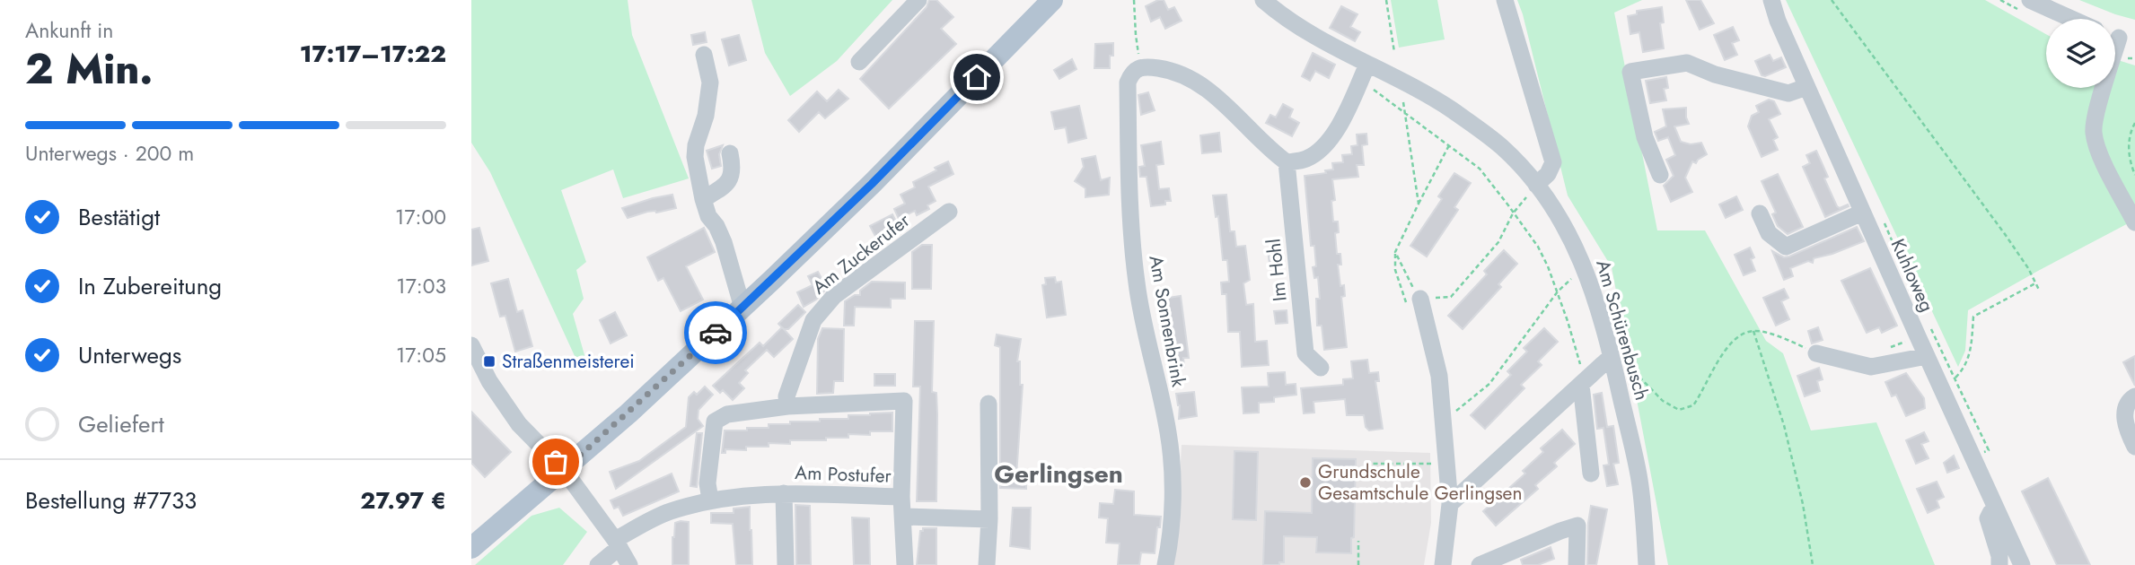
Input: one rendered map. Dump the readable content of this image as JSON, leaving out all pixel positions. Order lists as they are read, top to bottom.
{
  "streets": {
    "street": [
      "Am Zuckerufer",
      "Im Hohl",
      "Kuhloweg",
      "Am Sonnenbrink",
      "Am Schürenbusch",
      "Am Postufer"
    ]
  },
  "crossings": [
    ["Am Zuckerufer", "Am Postufer"]
  ],
  "districts": ["Gerlingsen"],
  "places": {
    "transit": ["Straßenmeisterei"],
    "other": ["Grundschule Gesamtschule Gerlingsen"]
  },
  "page": {
    "heading": ["2 Min.", "Ankunft in", "17:17–17:22"],
    "panel": ["Bestellung #7733", "27.97 €"],
    "bar": "Unterwegs · 200 m",
    "list": [
      ["Bestätigt", "17:00"],
      ["In Zubereitung", "17:03"],
      ["Unterwegs", "17:05"],
      "Geliefert"
    ]
  }
}
